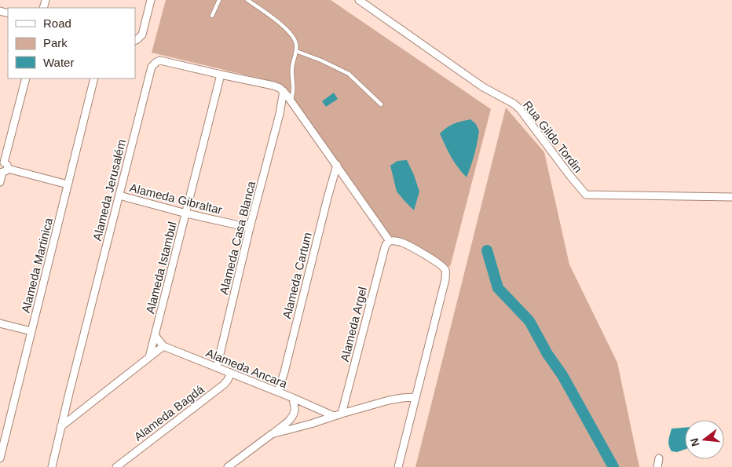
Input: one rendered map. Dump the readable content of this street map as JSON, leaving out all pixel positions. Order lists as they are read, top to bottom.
{
  "streets": {
    "street": [
      "Rua Gildo Tordin",
      "Alameda Jerusalém",
      "Alameda Gibraltar",
      "Alameda Casa Blanca",
      "Alameda Martinica",
      "Alameda Istambul",
      "Alameda Cartum",
      "Alameda Argel",
      "Alameda Ancara",
      "Alameda Bagdá"
    ]
  },
  "crossings": [
    ["Alameda Jerusalém", "Alameda Gibraltar"],
    ["Alameda Jerusalém", "Alameda Casa Blanca"],
    ["Alameda Jerusalém", "Alameda Istambul"],
    ["Alameda Jerusalém", "Alameda Cartum"],
    ["Alameda Jerusalém", "Alameda Argel"],
    ["Alameda Gibraltar", "Alameda Casa Blanca"],
    ["Alameda Gibraltar", "Alameda Istambul"],
    ["Alameda Casa Blanca", "Alameda Ancara"],
    ["Alameda Cartum", "Alameda Ancara"],
    ["Alameda Ancara", "Alameda Bagdá"]
  ],
  "legend": ["Road", "Park", "Water"],
  "north": "left"
}
